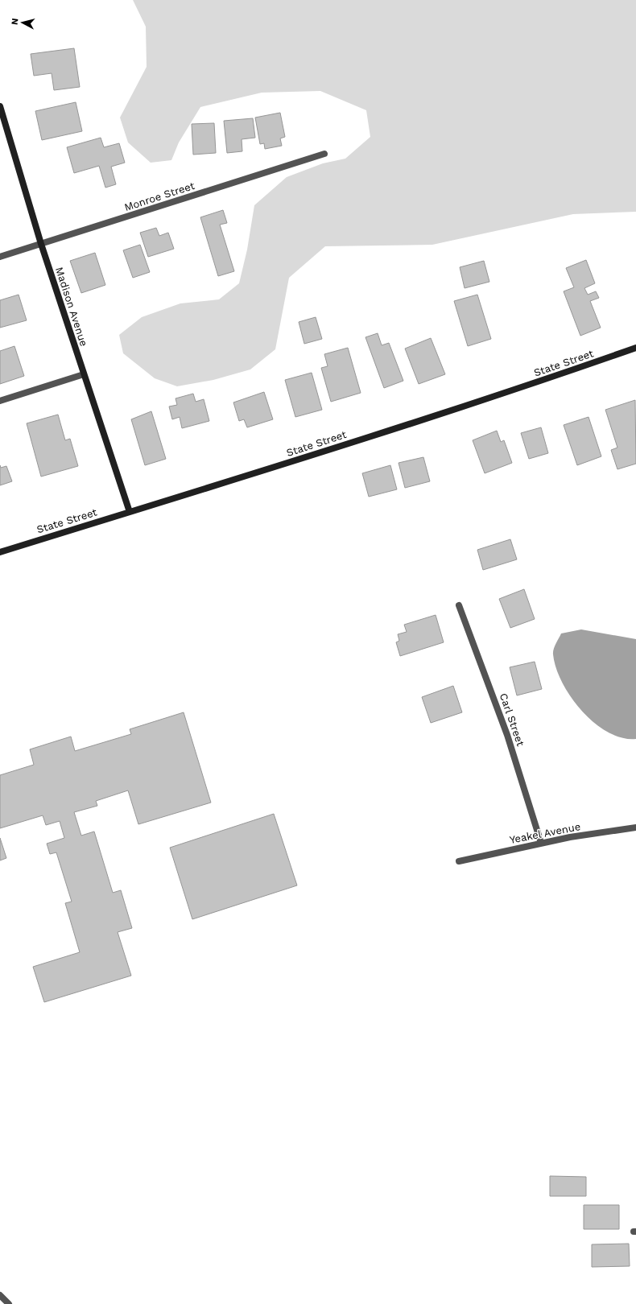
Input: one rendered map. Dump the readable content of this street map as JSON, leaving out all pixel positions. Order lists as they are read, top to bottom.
{
  "streets": {
    "street": [
      "Monroe Street",
      "Madison Avenue",
      "State Street",
      "Carl Street",
      "Yeakel Avenue"
    ]
  },
  "crossings": [
    ["Monroe Street", "Madison Avenue"],
    ["Madison Avenue", "State Street"],
    ["Carl Street", "Yeakel Avenue"]
  ],
  "north": "left"
}
